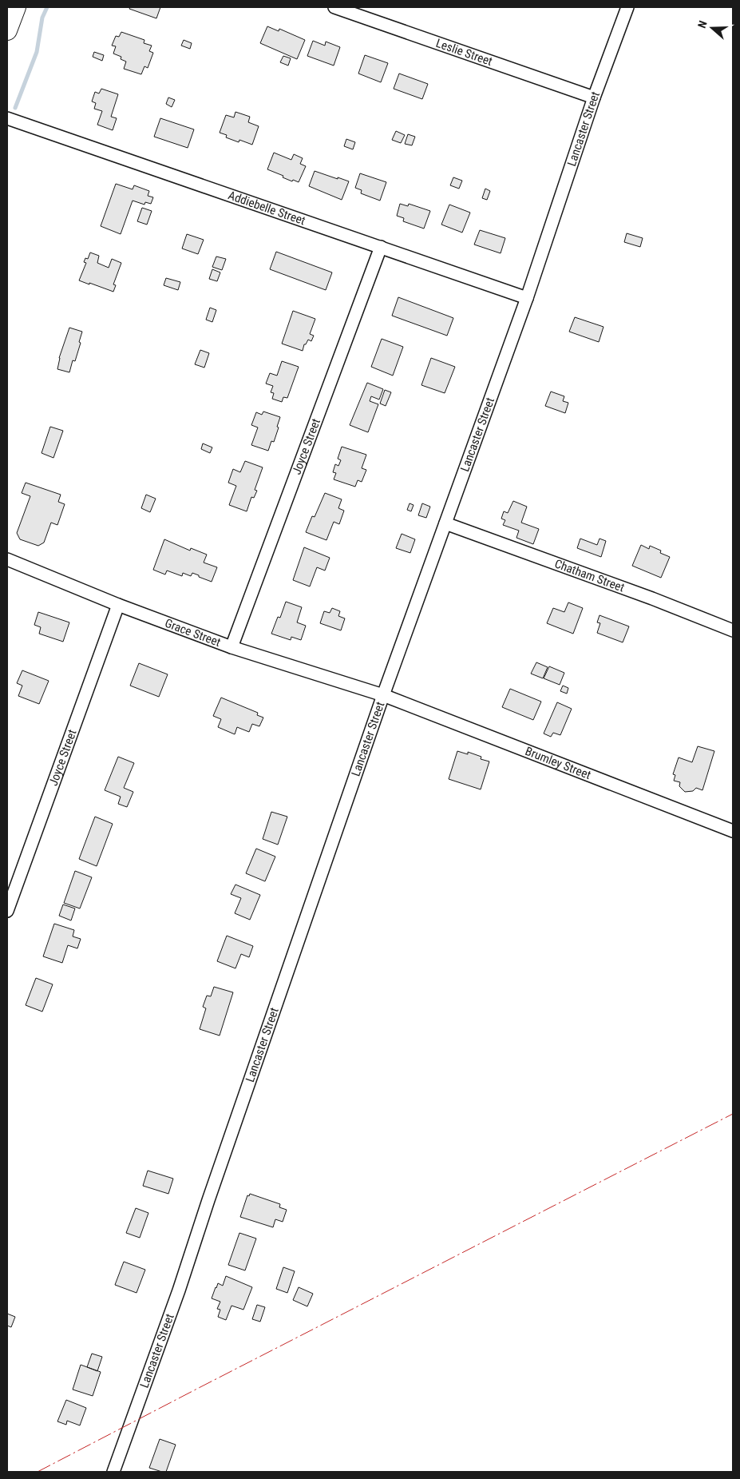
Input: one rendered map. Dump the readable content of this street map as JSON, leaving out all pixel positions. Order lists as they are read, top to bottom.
{
  "streets": {
    "street": [
      "Leslie Street",
      "Lancaster Street",
      "Addiebelle Street",
      "Joyce Street",
      "Chatham Street",
      "Grace Street",
      "Brumley Street"
    ]
  },
  "crossings": [
    ["Leslie Street", "Lancaster Street"],
    ["Lancaster Street", "Addiebelle Street"],
    ["Lancaster Street", "Chatham Street"],
    ["Lancaster Street", "Grace Street"],
    ["Lancaster Street", "Brumley Street"],
    ["Addiebelle Street", "Joyce Street"],
    ["Joyce Street", "Grace Street"],
    ["Grace Street", "Brumley Street"]
  ],
  "north": "left"
}
